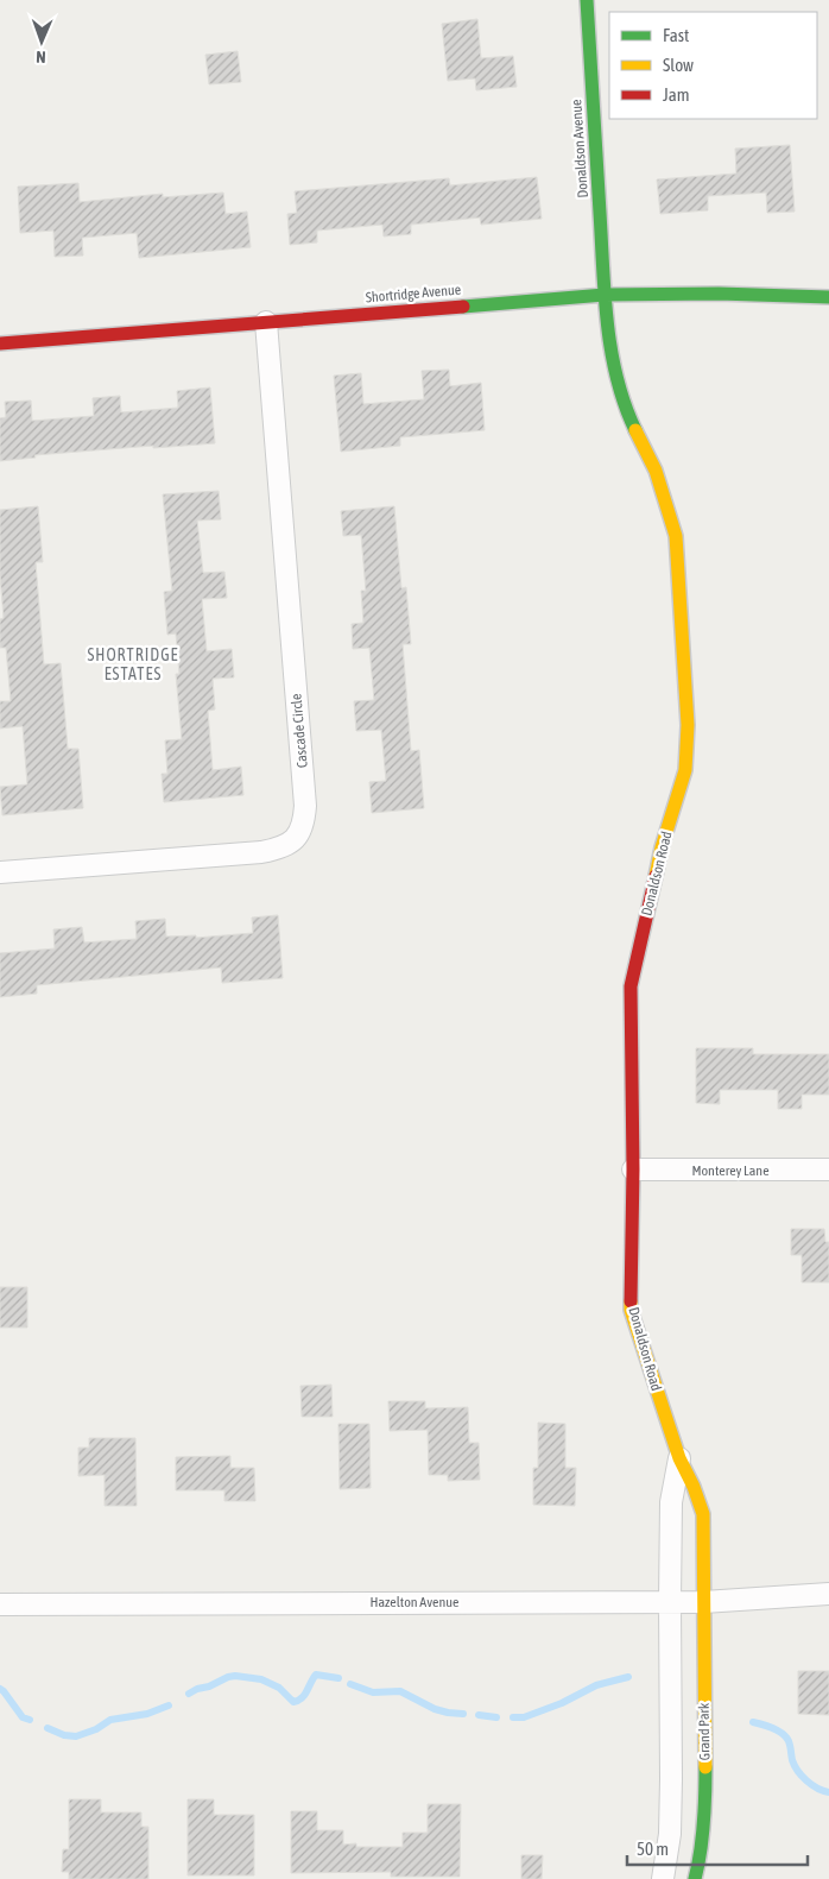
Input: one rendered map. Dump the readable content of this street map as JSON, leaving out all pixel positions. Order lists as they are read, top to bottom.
{
  "streets": {
    "street": [
      "Donaldson Avenue",
      "Shortridge Avenue",
      "Cascade Circle",
      "Donaldson Road",
      "Monterey Lane",
      "Hazelton Avenue",
      "Grand Park"
    ]
  },
  "crossings": [
    ["Donaldson Avenue", "Shortridge Avenue"],
    ["Donaldson Avenue", "Donaldson Road"],
    ["Shortridge Avenue", "Cascade Circle"],
    ["Shortridge Avenue", "Donaldson Road"],
    ["Donaldson Road", "Monterey Lane"],
    ["Donaldson Road", "Hazelton Avenue"],
    ["Donaldson Road", "Grand Park"],
    ["Hazelton Avenue", "Grand Park"]
  ],
  "districts": ["SHORTRIDGE ESTATES"],
  "legend": ["Fast", "Slow", "Jam"],
  "scale_bar": "50 m",
  "north": "bottom"
}
